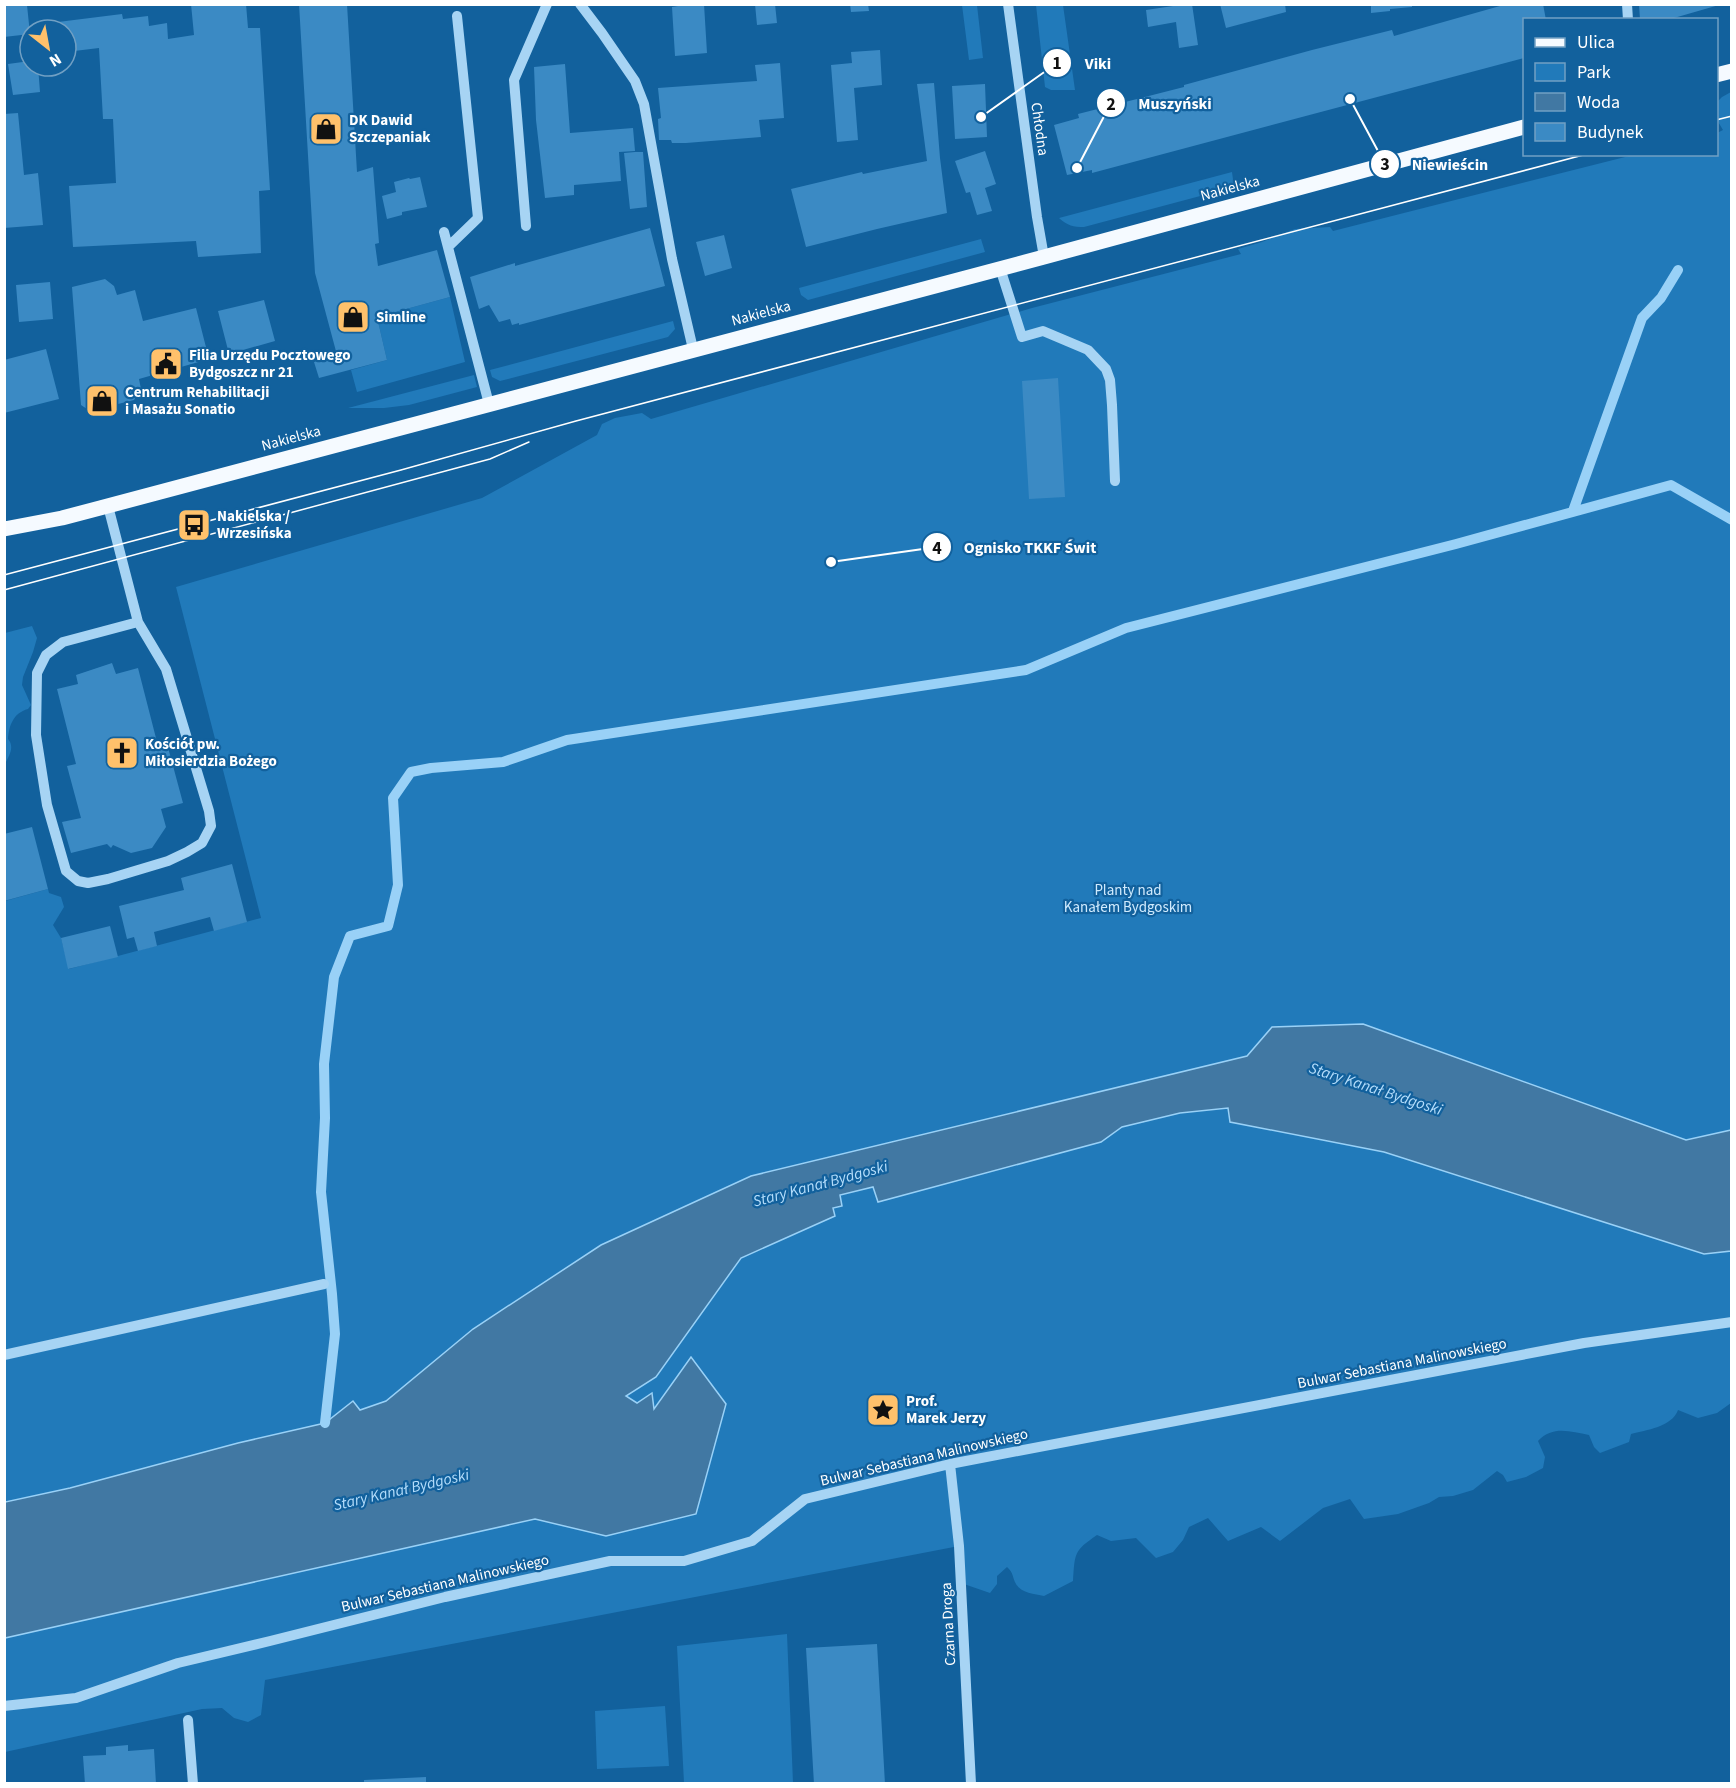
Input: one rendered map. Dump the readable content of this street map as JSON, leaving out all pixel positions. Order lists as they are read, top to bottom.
{
  "streets": {
    "main road": ["Nakielska"],
    "street": ["Chłodna", "Bulwar Sebastiana Malinowskiego", "Czarna Droga"]
  },
  "crossings": [
    ["Chłodna", "Nakielska"],
    ["Bulwar Sebastiana Malinowskiego", "Czarna Droga"]
  ],
  "water": ["Stary Kanał Bydgoski"],
  "parks": ["Planty nad Kanałem Bydgoskim"],
  "places": {
    "other": [
      "Niewieścin",
      "Viki",
      "Muszyński",
      "Ognisko TKKF Świt"
    ],
    "shop": ["DK Dawid Szczepaniak", "Simline", "Centrum Rehabilitacji i Masażu Sonatio"],
    "public building": ["Filia Urzędu Pocztowego Bydgoszcz nr 21"],
    "bus stop": ["Nakielska / Wrzesińska"],
    "church": ["Kościół pw. Miłosierdzia Bożego"],
    "place": ["Prof. Marek Jerzy"]
  },
  "legend": [
    "Ulica",
    "Park",
    "Woda",
    "Budynek"
  ],
  "north": "bottom right"
}
